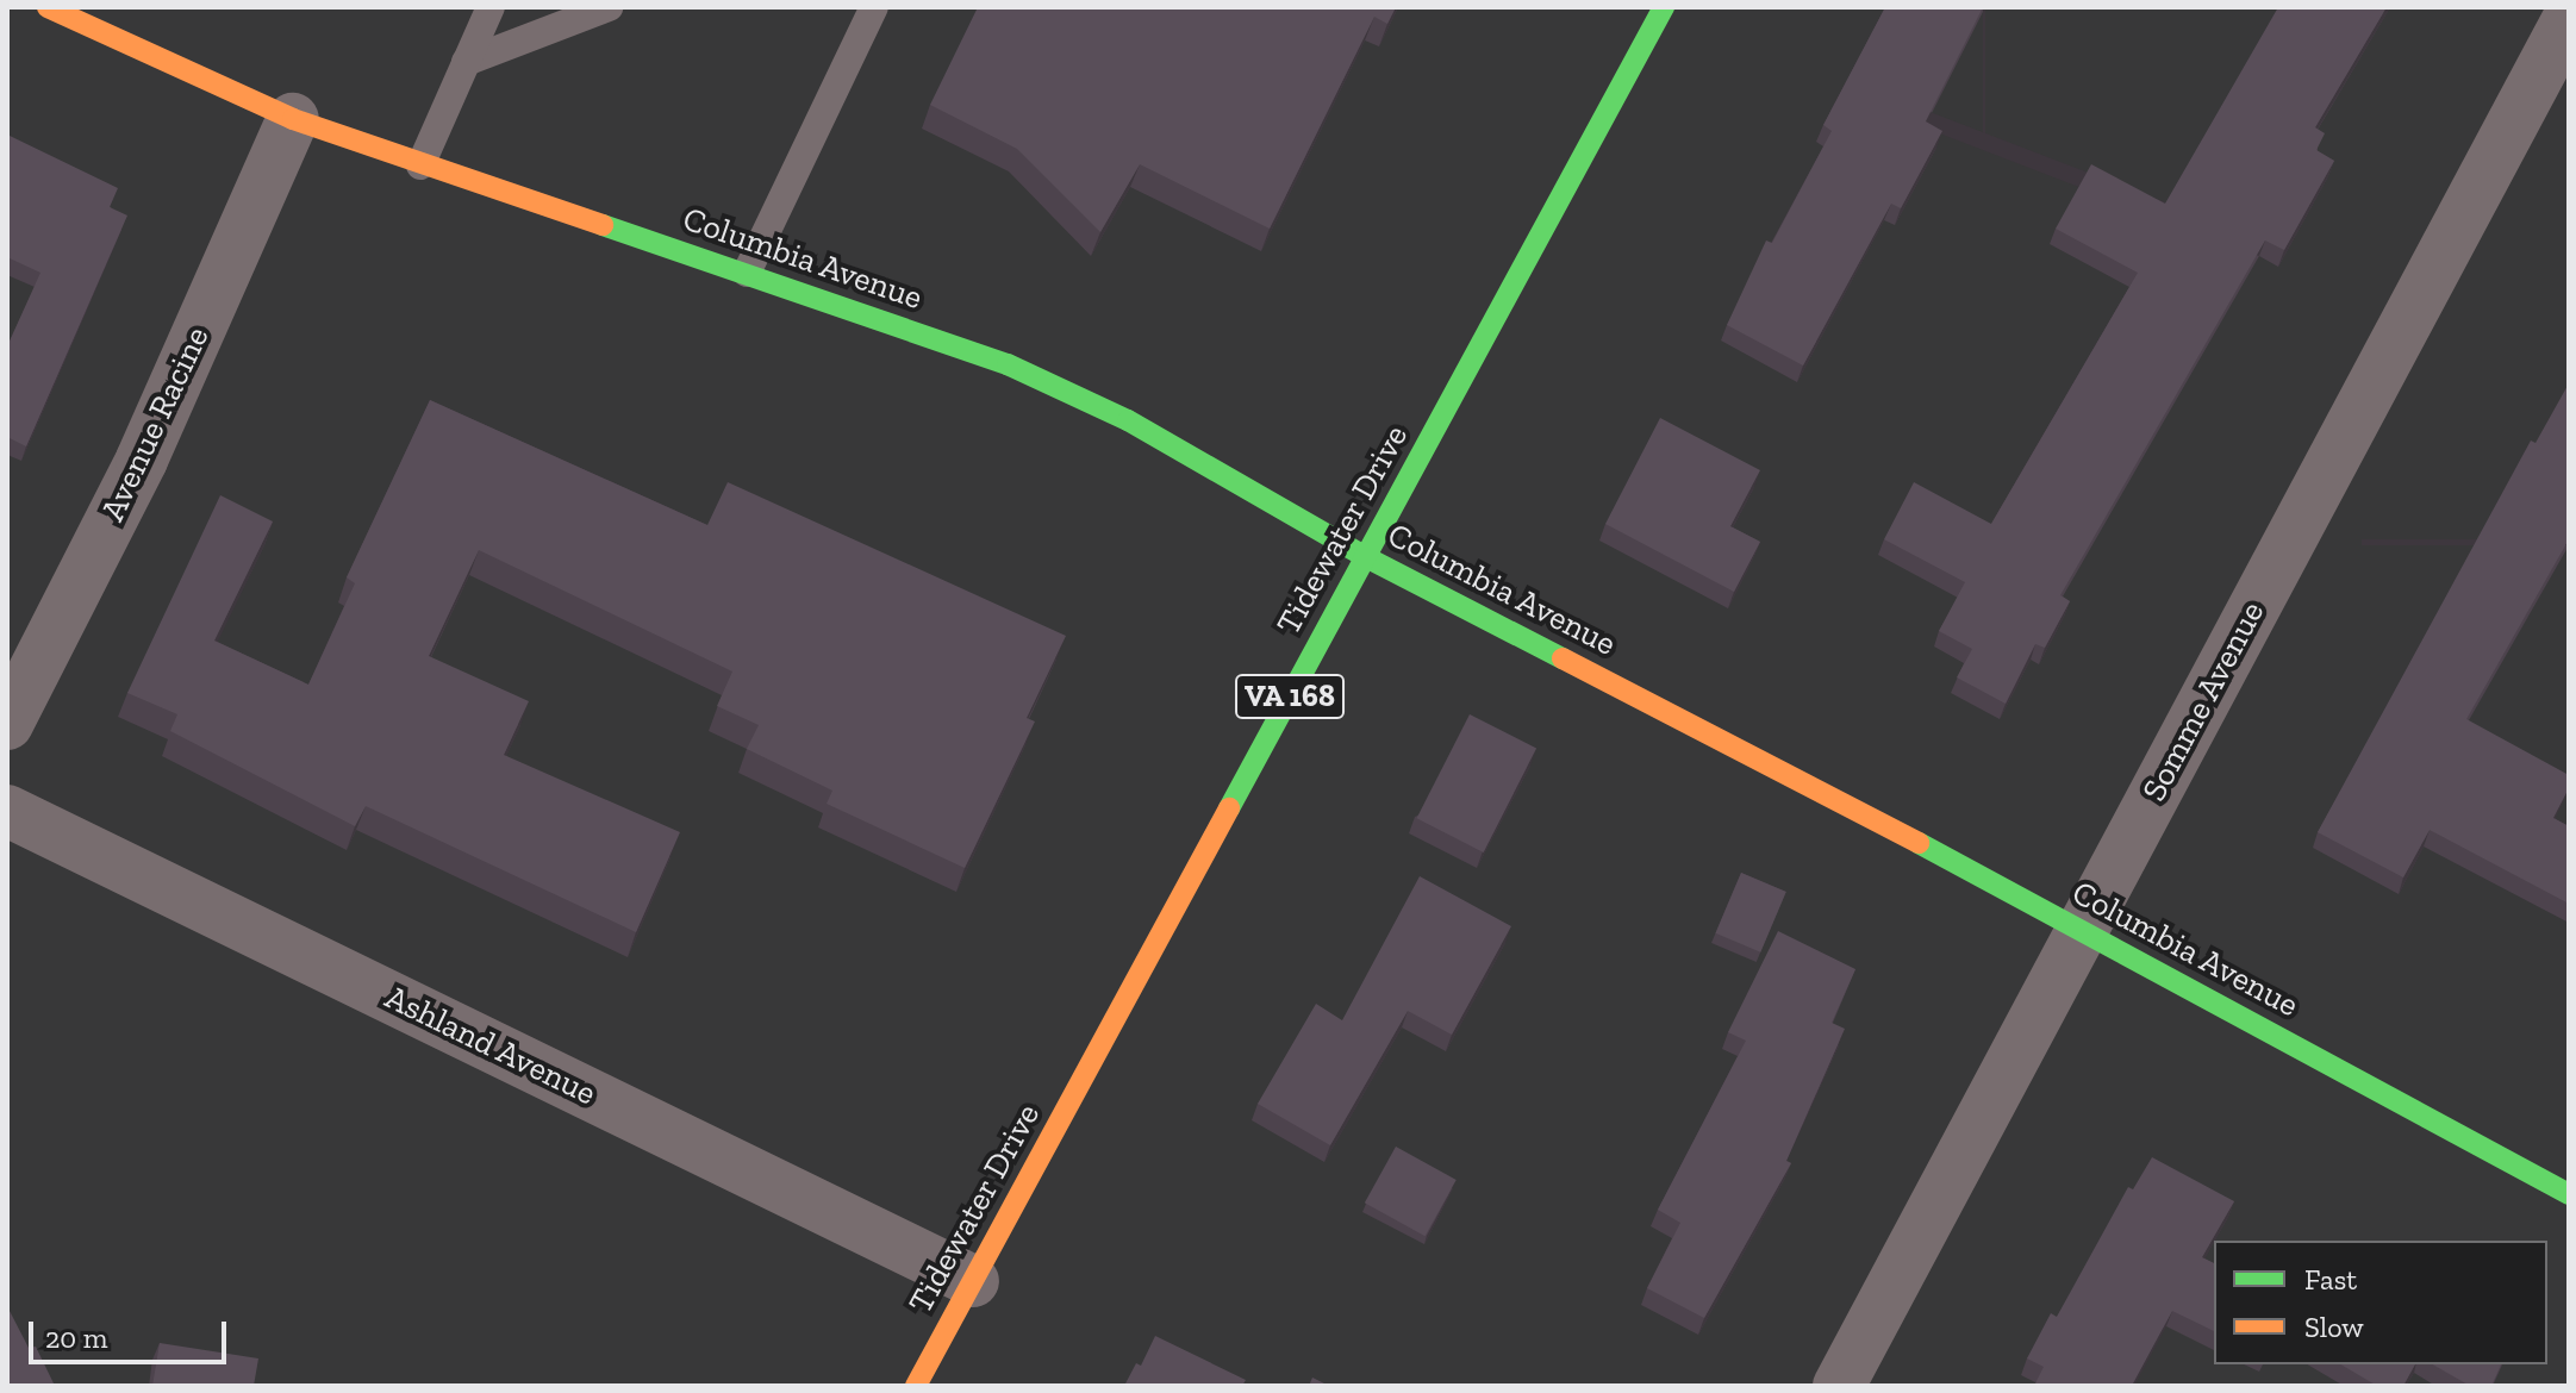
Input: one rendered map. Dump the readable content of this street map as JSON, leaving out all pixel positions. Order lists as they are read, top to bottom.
{
  "streets": {
    "main road": ["Columbia Avenue", "Tidewater Drive", "VA 168"],
    "street": ["Avenue Racine", "Somme Avenue", "Ashland Avenue"]
  },
  "crossings": [
    ["Columbia Avenue", "Avenue Racine"],
    ["Columbia Avenue", "Tidewater Drive"],
    ["Columbia Avenue", "Somme Avenue"],
    ["Tidewater Drive", "Ashland Avenue"]
  ],
  "legend": ["Fast", "Slow"],
  "scale_bar": "20 m"
}
